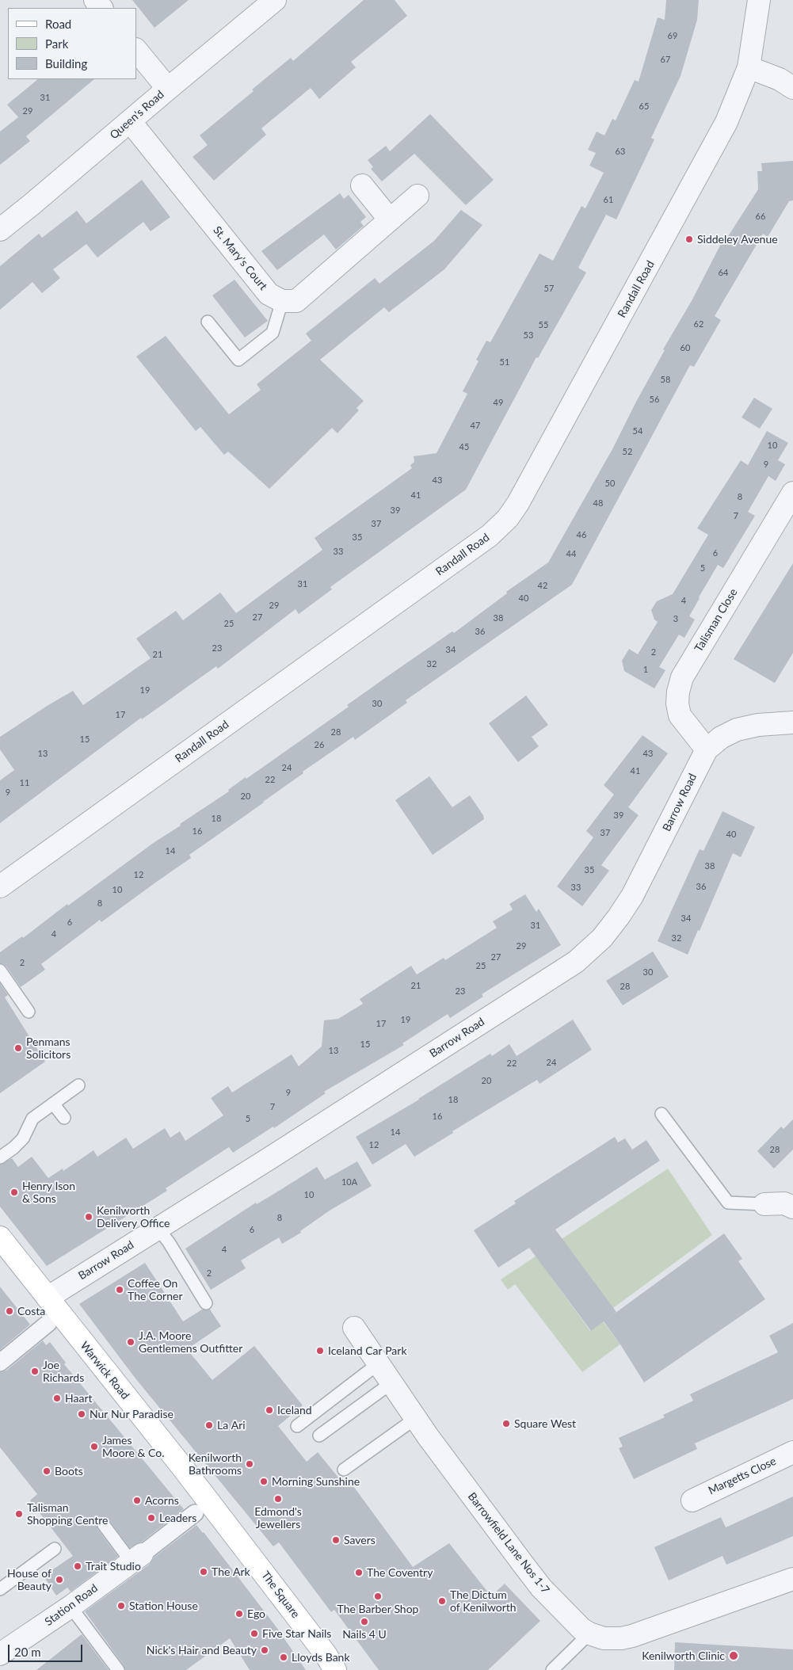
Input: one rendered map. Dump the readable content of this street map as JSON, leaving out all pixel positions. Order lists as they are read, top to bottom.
{
  "streets": {
    "main road": ["Warwick Road", "The Square"],
    "street": [
      "Queen's Road",
      "St. Mary's Court",
      "Randall Road",
      "Talisman Close",
      "Barrow Road",
      "Margetts Close",
      "Barrowfield Lane Nos 1-7",
      "Station Road"
    ]
  },
  "crossings": [
    ["Queen's Road", "St. Mary's Court"],
    ["Talisman Close", "Barrow Road"],
    ["Barrow Road", "Warwick Road"],
    ["Warwick Road", "The Square"]
  ],
  "places": [
    "Siddeley Avenue",
    "Penmans Solicitors",
    "Henry Ison & Sons",
    "Kenilworth Delivery Office",
    "Coffee On The Corner",
    "Costa",
    "J.A. Moore Gentlemens Outfitter",
    "Iceland Car Park",
    "Joe Richards",
    "Haart",
    "Iceland",
    "Nur Nur Paradise",
    "Square West",
    "La Ari",
    "James Moore & Co.",
    "Kenilworth Bathrooms",
    "Boots",
    "Morning Sunshine",
    "Edmond's Jewellers",
    "Acorns",
    "Talisman Shopping Centre",
    "Leaders",
    "Savers",
    "Trait Studio",
    "The Ark",
    "The Coventry",
    "House of Beauty",
    "The Barber Shop",
    "The Dictum of Kenilworth",
    "Station House",
    "Ego",
    "Nails 4 U",
    "Five Star Nails",
    "Nick's Hair and Beauty",
    "Kenilworth Clinic",
    "Lloyds Bank"
  ],
  "house_numbers": [
    "69",
    "67",
    "31",
    "65",
    "29",
    "63",
    "61",
    "66",
    "64",
    "57",
    "62",
    "55",
    "53",
    "60",
    "51",
    "58",
    "56",
    "49",
    "47",
    "54",
    "10",
    "45",
    "52",
    "9",
    "43",
    "50",
    "41",
    "8",
    "48",
    "39",
    "7",
    "37",
    "46",
    "35",
    "33",
    "6",
    "44",
    "5",
    "31",
    "42",
    "40",
    "4",
    "29",
    "27",
    "38",
    "3",
    "25",
    "36",
    "23",
    "34",
    "2",
    "21",
    "32",
    "1",
    "19",
    "30",
    "17",
    "28",
    "15",
    "26",
    "13",
    "43",
    "24",
    "41",
    "22",
    "11",
    "9",
    "20",
    "39",
    "18",
    "16",
    "37",
    "40",
    "14",
    "38",
    "35",
    "12",
    "36",
    "33",
    "10",
    "8",
    "34",
    "6",
    "31",
    "4",
    "32",
    "29",
    "27",
    "2",
    "25",
    "30",
    "21",
    "28",
    "23",
    "19",
    "17",
    "15",
    "13",
    "24",
    "22",
    "20",
    "9",
    "18",
    "7",
    "16",
    "5",
    "14",
    "12",
    "28",
    "10A",
    "10",
    "8",
    "6",
    "4",
    "2"
  ],
  "legend": ["Road", "Park", "Building"],
  "scale_bar": "20 m"
}
